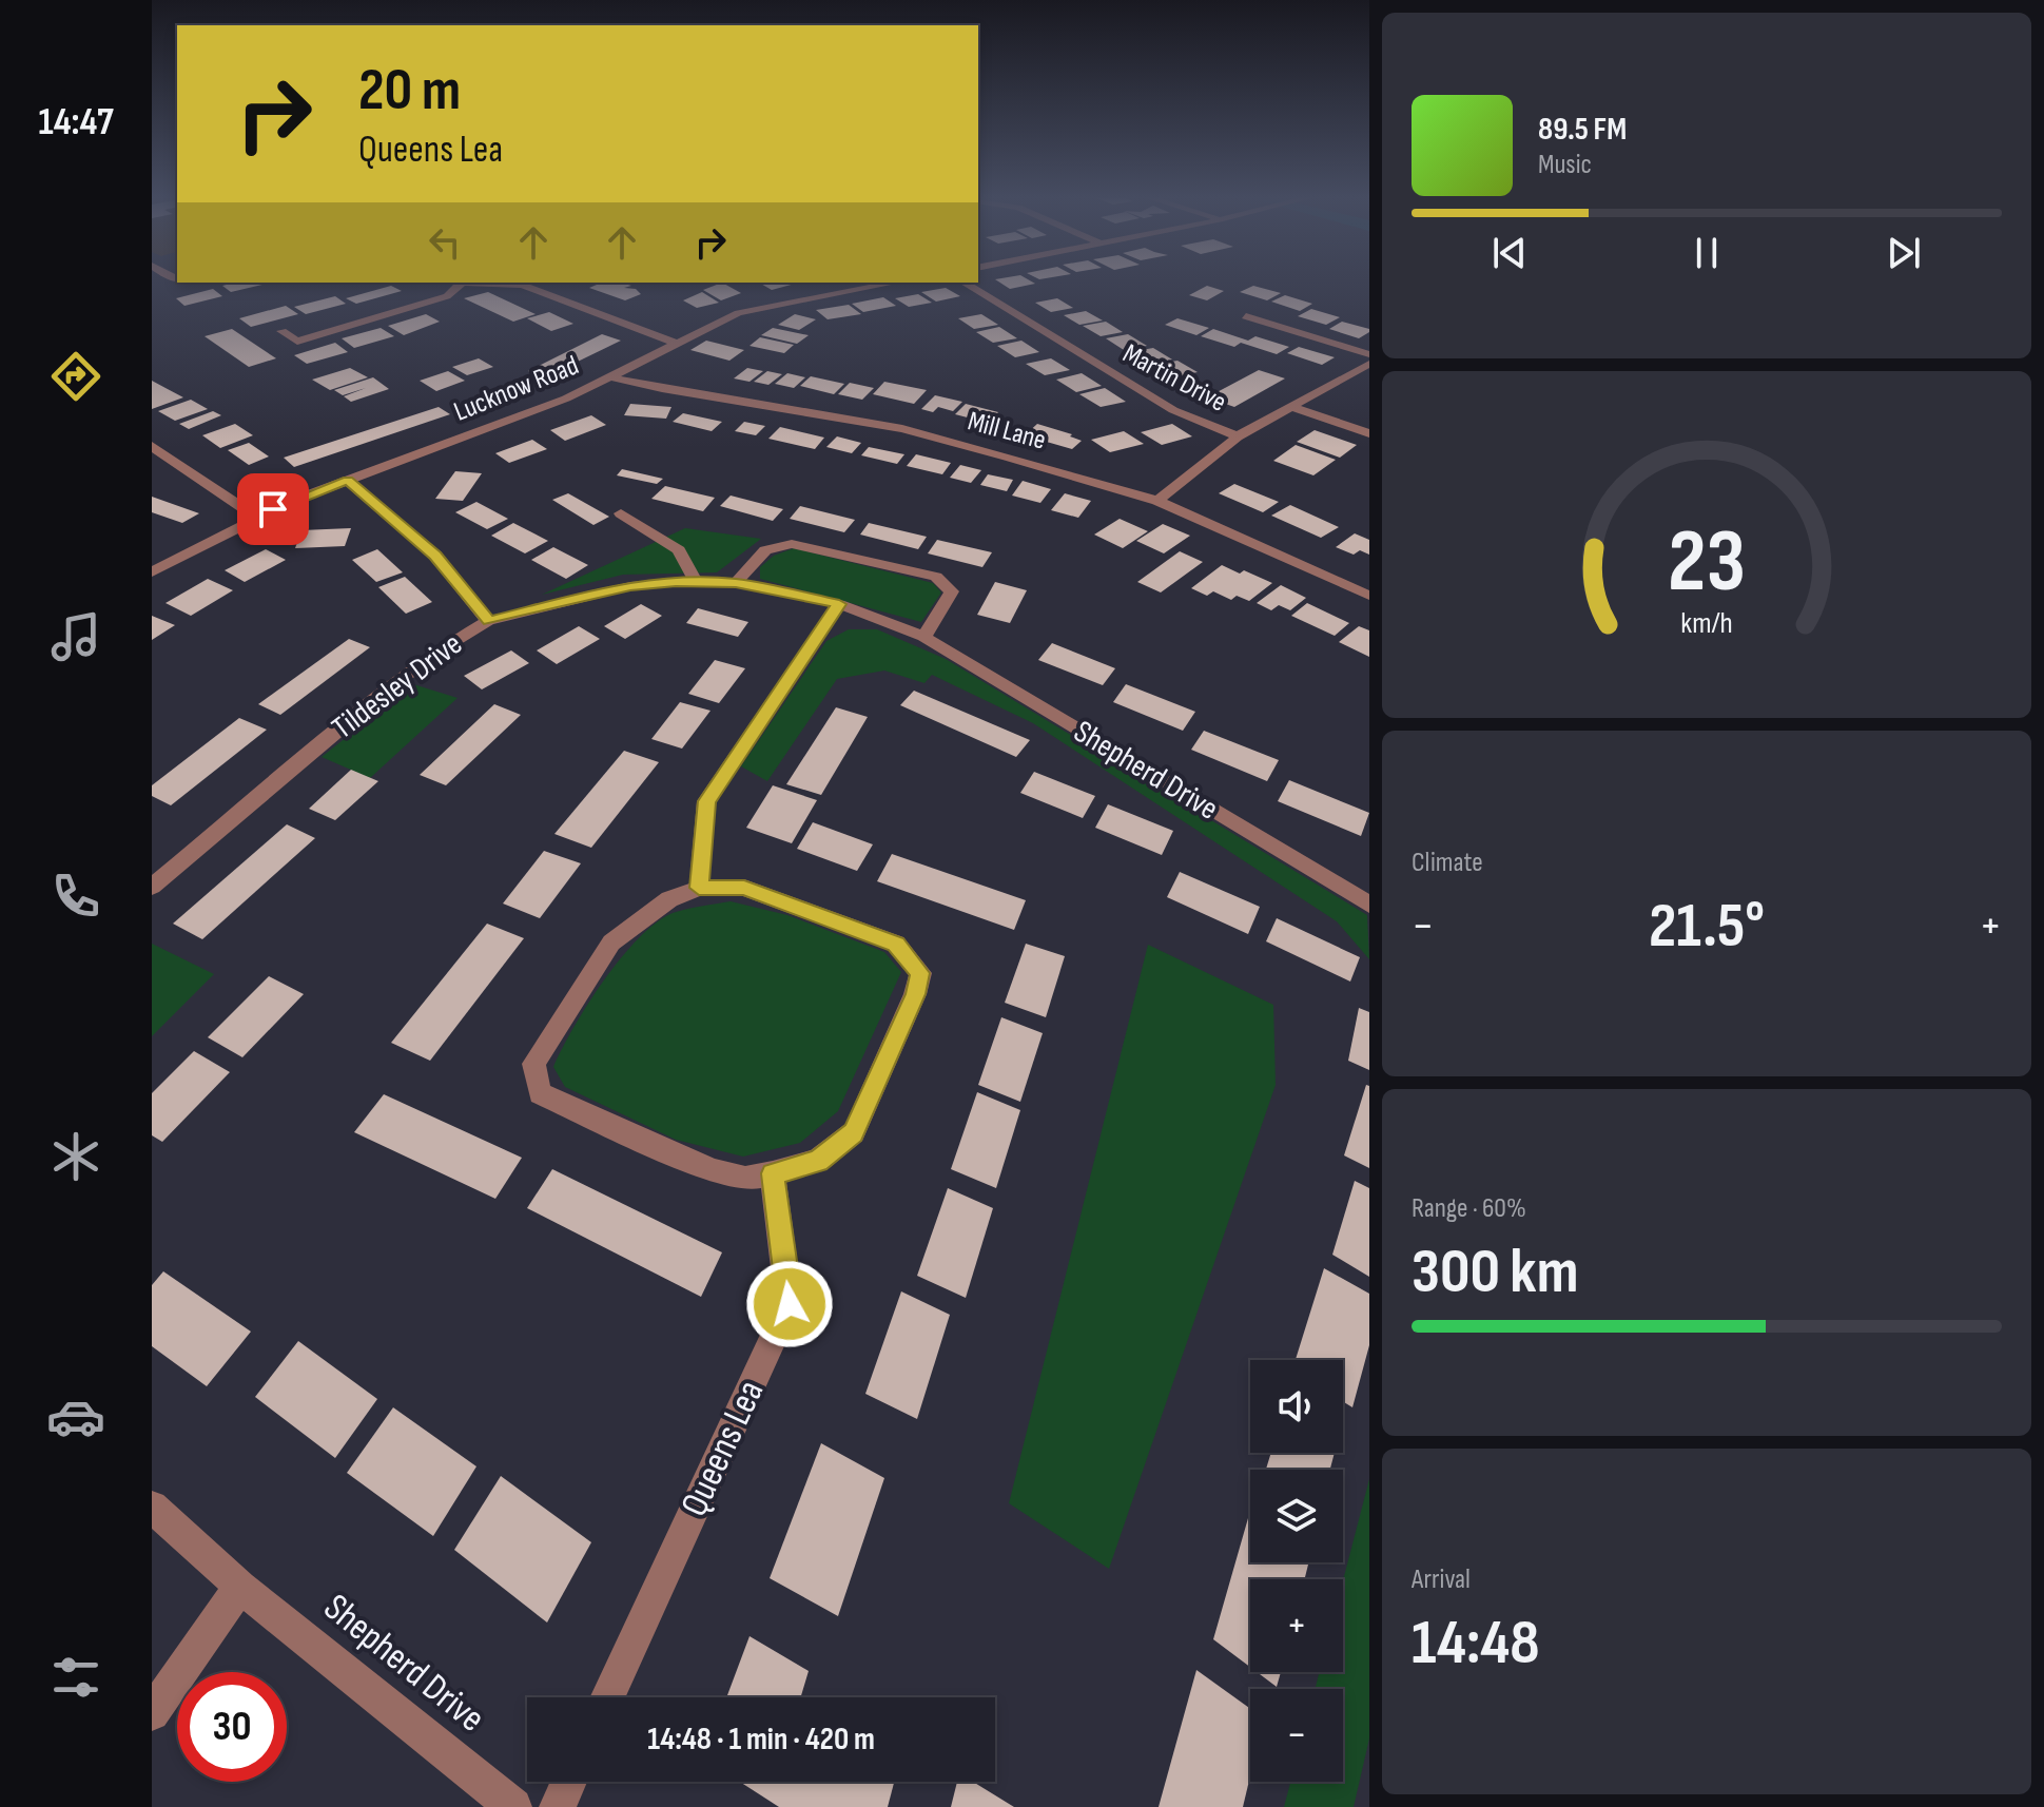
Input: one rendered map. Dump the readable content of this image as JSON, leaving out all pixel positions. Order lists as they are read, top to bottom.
{
  "streets": {
    "street": [
      "Martin Drive",
      "Lucknow Road",
      "Mill Lane",
      "Tildesley Drive",
      "Shepherd Drive",
      "Queens Lea"
    ]
  },
  "crossings": [
    ["Lucknow Road", "Mill Lane"],
    ["Tildesley Drive", "Shepherd Drive"]
  ],
  "page": {
    "tabs": "14:47",
    "turn": ["20 m", "Queens Lea"],
    "song": ["89.5 FM", "Music"],
    "tile": [
      "Climate",
      ["Range · 60%", "300 km"],
      ["Arrival", "14:48"]
    ],
    "heat": ["−", "21.5°", "+"],
    "map_buttons": ["+", "−"],
    "limit": "30",
    "trip": "14:48 · 1 min · 420 m",
    "gauge": ["23", "km/h"]
  }
}
